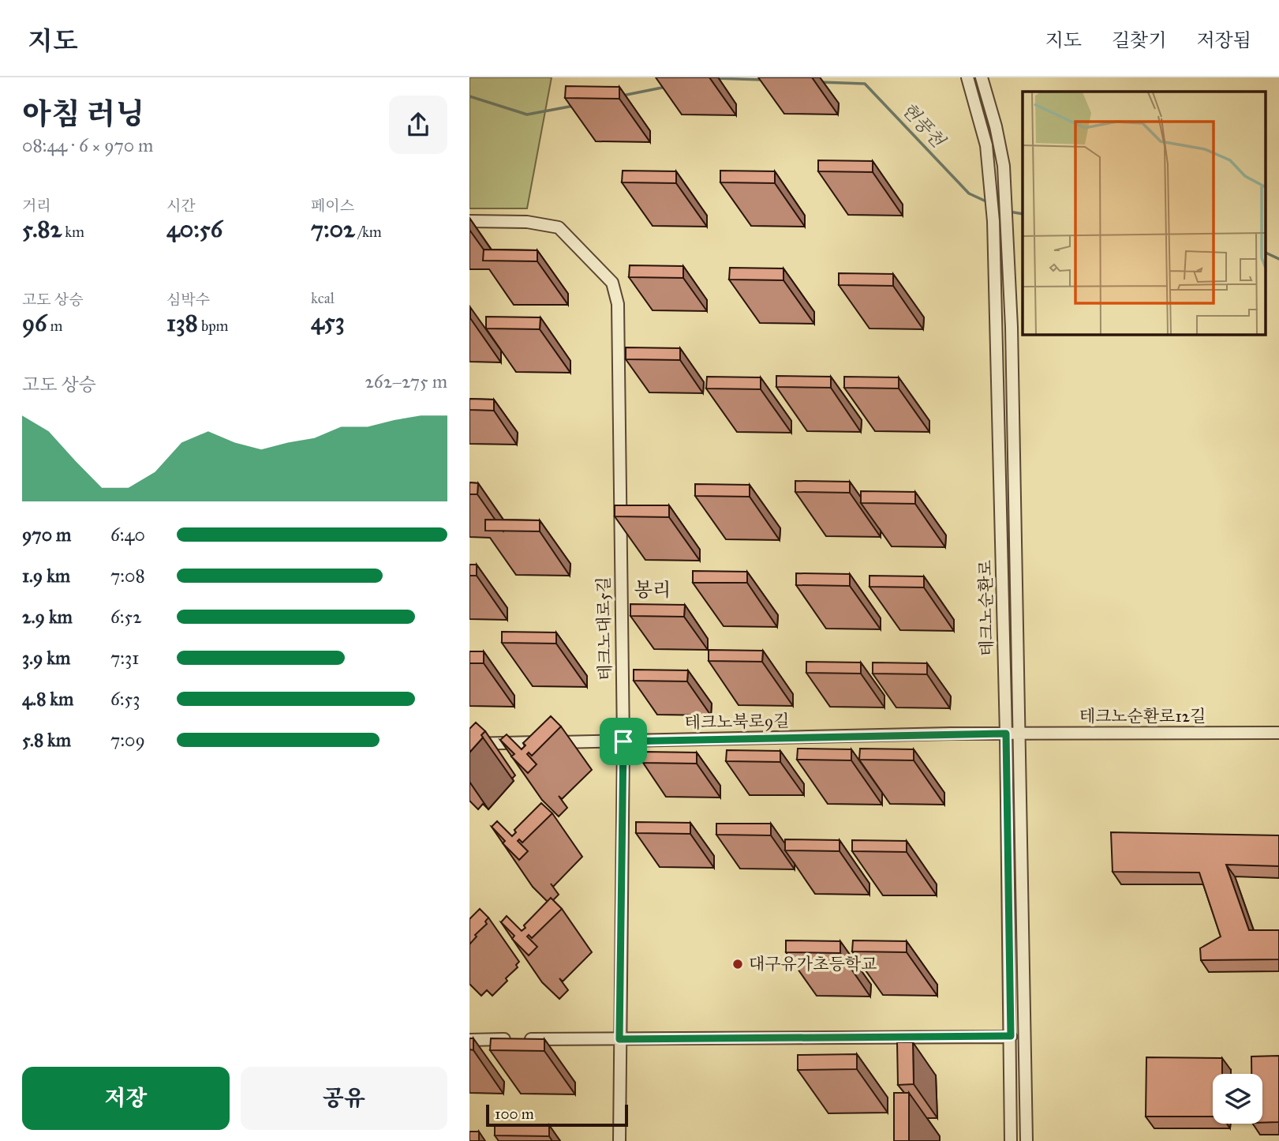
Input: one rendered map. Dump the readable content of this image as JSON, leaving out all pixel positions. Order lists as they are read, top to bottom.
{
  "streets": {
    "street": [
      "테크노순환로",
      "테크노대로5길",
      "테크노순환로12길",
      "테크노북로9길"
    ]
  },
  "crossings": [
    ["테크노순환로", "테크노순환로12길"],
    ["테크노순환로", "테크노북로9길"],
    ["테크노대로5길", "테크노북로9길"],
    ["테크노순환로12길", "테크노북로9길"]
  ],
  "districts": ["봉리"],
  "water": ["현풍천"],
  "places": ["대구유가초등학교"],
  "scale_bar": "100 m",
  "page": {
    "header": "지도",
    "nav": ["지도", "길찾기", "저장됨"],
    "heading": ["아침 러닝", "08:44 · 6 × 970 m"],
    "stats": [
      ["거리", "5.82 km"],
      ["시간", "40:56"],
      ["페이스", "7:02 /km"],
      ["고도 상승", "96 m"],
      ["심박수", "138 bpm"],
      ["kcal", "453"]
    ],
    "chart": ["고도 상승", "262–275 m"],
    "list": [
      {
        "name": "970 m",
        "note": "6:40"
      },
      {
        "name": "1.9 km",
        "note": "7:08"
      },
      {
        "name": "2.9 km",
        "note": "6:52"
      },
      {
        "name": "3.9 km",
        "note": "7:31"
      },
      {
        "name": "4.8 km",
        "note": "6:53"
      },
      {
        "name": "5.8 km",
        "note": "7:09"
      }
    ],
    "buttons": ["저장", "공유"],
    "scale": "100 m"
  }
}
